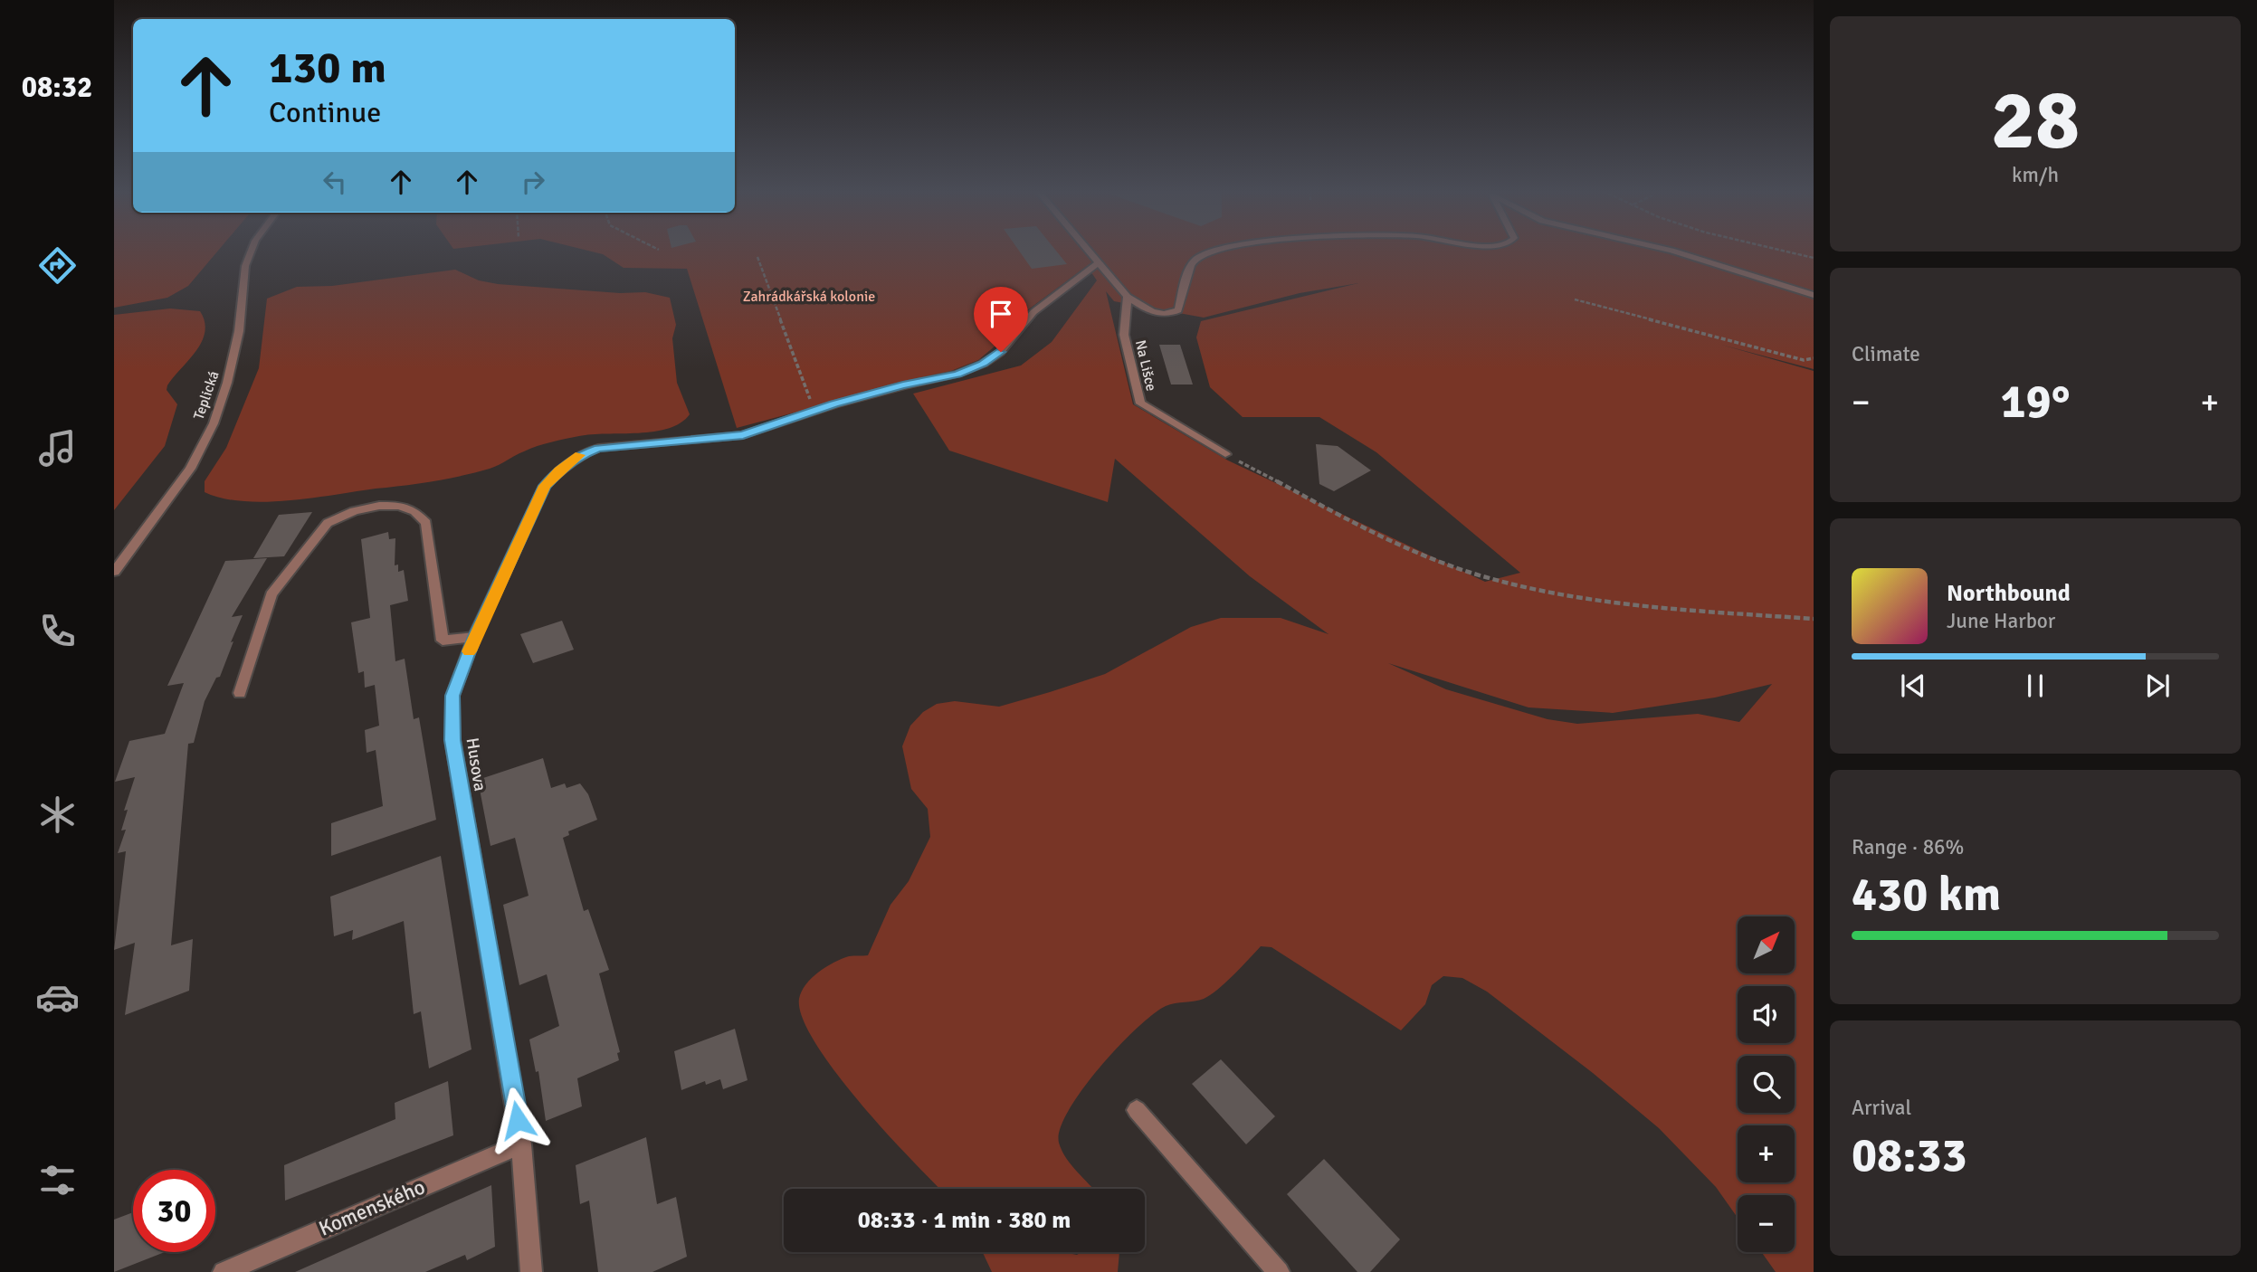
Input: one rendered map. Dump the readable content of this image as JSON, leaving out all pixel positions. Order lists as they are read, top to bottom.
{
  "streets": {
    "street": [
      "Na Lišce",
      "Teplická",
      "Husova",
      "Komenského"
    ]
  },
  "crossings": [
    ["Husova", "Komenského"]
  ],
  "parks": ["Zahrádkářská kolonie"],
  "north": "top right",
  "page": {
    "tabs": "08:32",
    "tile": [
      ["28", "km/h"],
      "Climate",
      ["Range · 86%", "430 km"],
      ["Arrival", "08:33"]
    ],
    "turn": ["130 m", "Continue"],
    "heat": ["−", "19°", "+"],
    "song": ["Northbound", "June Harbor"],
    "map_buttons": ["+", "−"],
    "limit": "30",
    "trip": "08:33 · 1 min · 380 m"
  }
}
